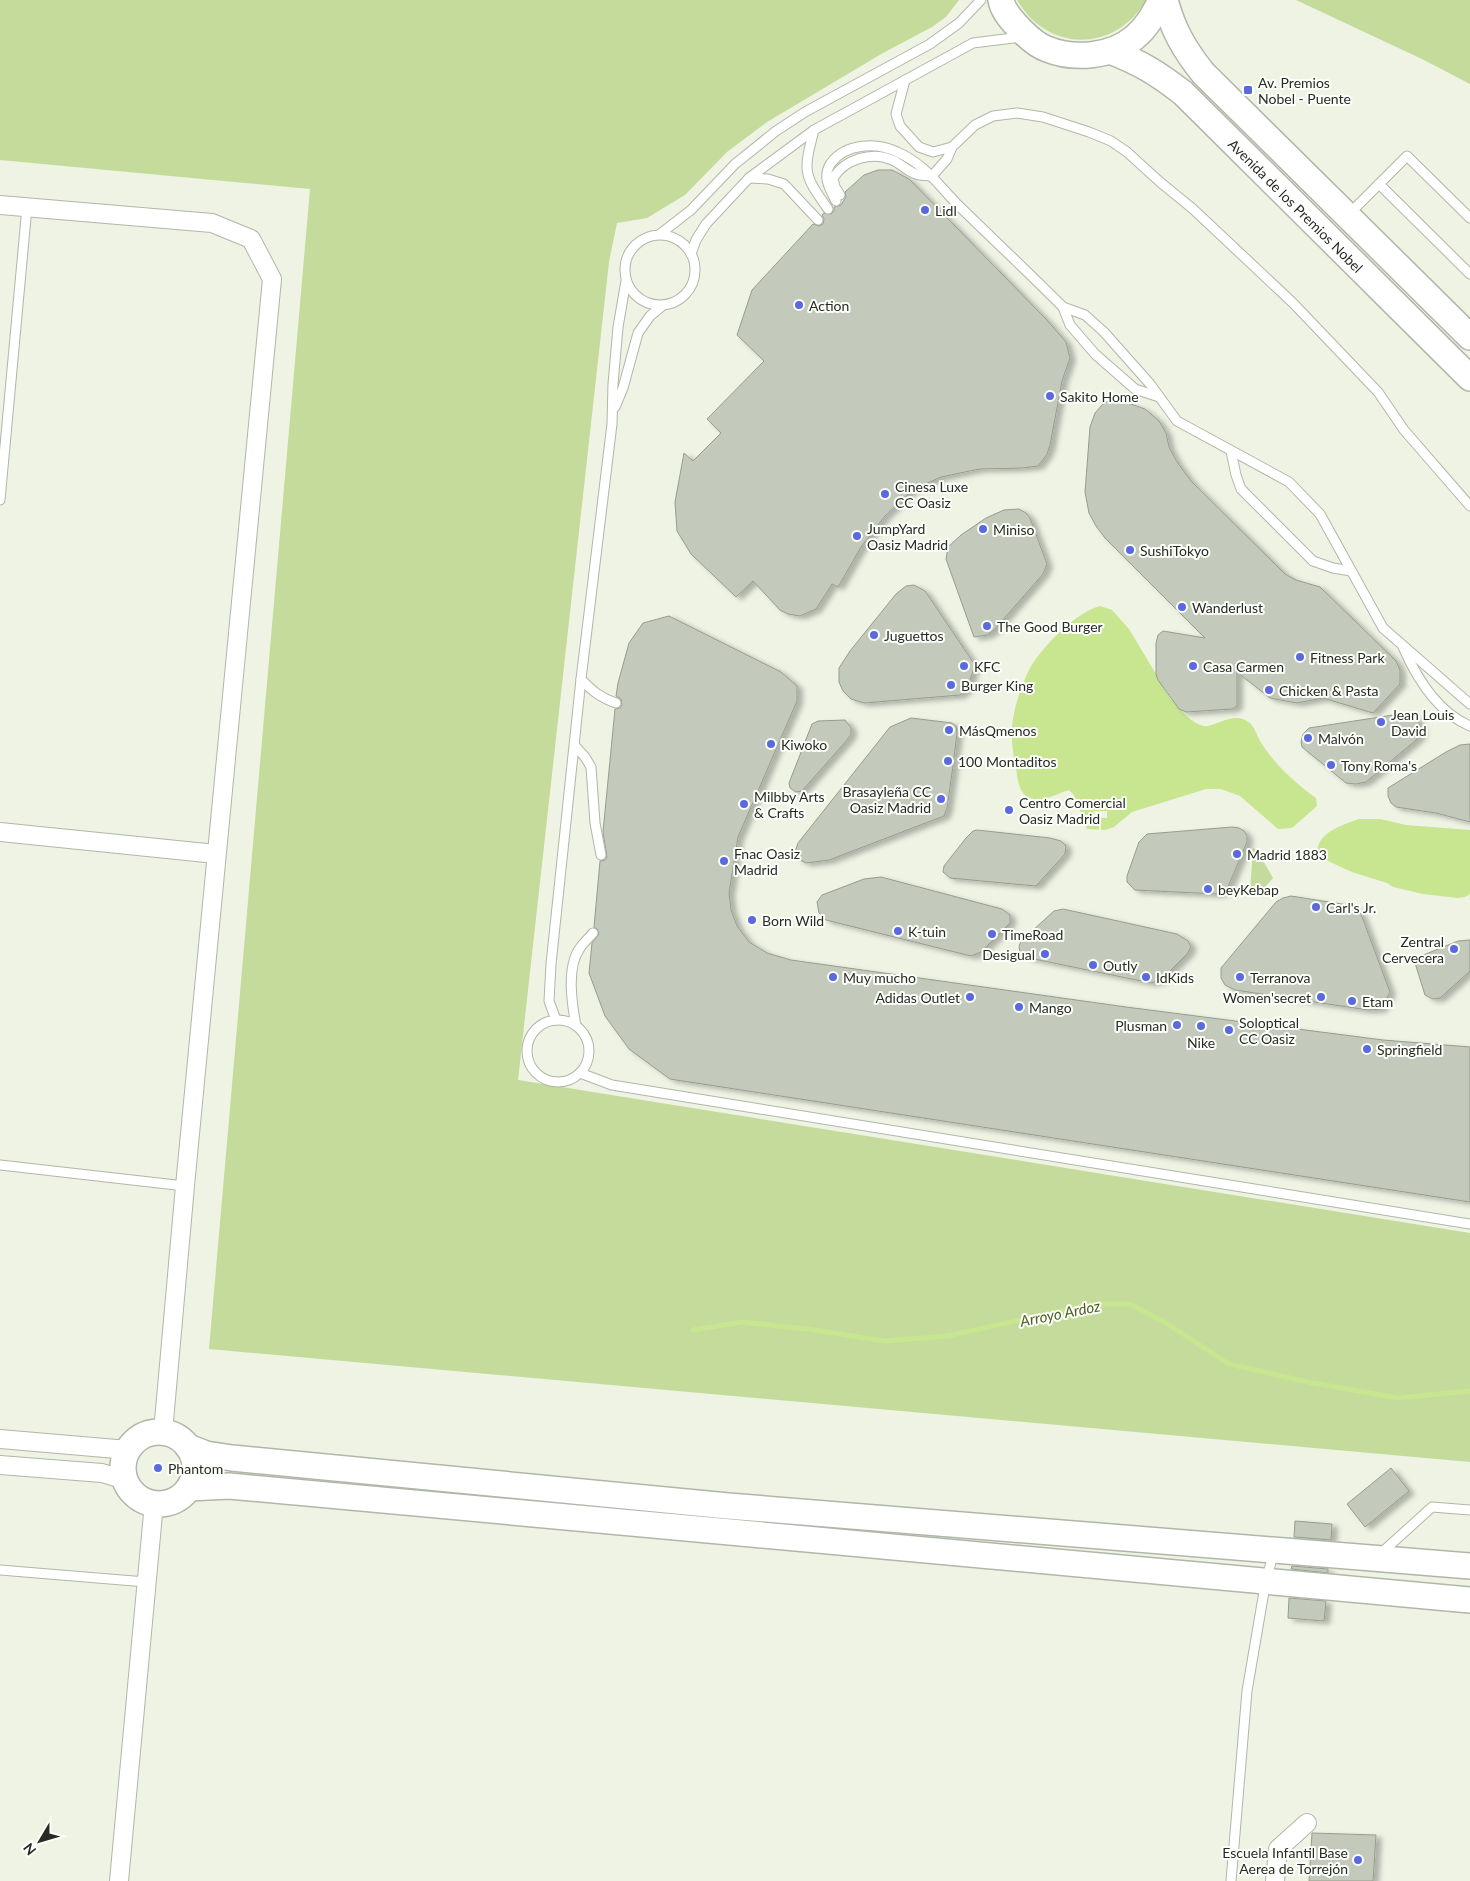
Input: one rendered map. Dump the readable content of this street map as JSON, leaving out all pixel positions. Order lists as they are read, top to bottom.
{
  "streets": {
    "street": ["Avenida de los Premios Nobel"]
  },
  "water": ["Arroyo Ardoz"],
  "places": {
    "transit": ["Av. Premios Nobel - Puente"],
    "other": [
      "Lidl",
      "Action",
      "Sakito Home",
      "Cinesa Luxe CC Oasiz",
      "Miniso",
      "JumpYard Oasiz Madrid",
      "SushiTokyo",
      "Wanderlust",
      "The Good Burger",
      "Juguettos",
      "Fitness Park",
      "KFC",
      "Casa Carmen",
      "Burger King",
      "Chicken & Pasta",
      "Jean Louis David",
      "MásQmenos",
      "Malvón",
      "Kiwoko",
      "100 Montaditos",
      "Tony Roma's",
      "Brasayleña CC Oasiz Madrid",
      "Milbby Arts & Crafts",
      "Centro Comercial Oasiz Madrid",
      "Madrid 1883",
      "Fnac Oasiz Madrid",
      "beyKebap",
      "Carl's Jr.",
      "Born Wild",
      "K-tuin",
      "TimeRoad",
      "Zentral Cervecera",
      "Desigual",
      "Outly",
      "Muy mucho",
      "IdKids",
      "Terranova",
      "Adidas Outlet",
      "Women'secret",
      "Etam",
      "Mango",
      "Plusman",
      "Nike",
      "Soloptical CC Oasiz",
      "Springfield",
      "Phantom",
      "Escuela Infantil Base Aerea de Torrejón"
    ]
  },
  "north": "bottom left"
}
